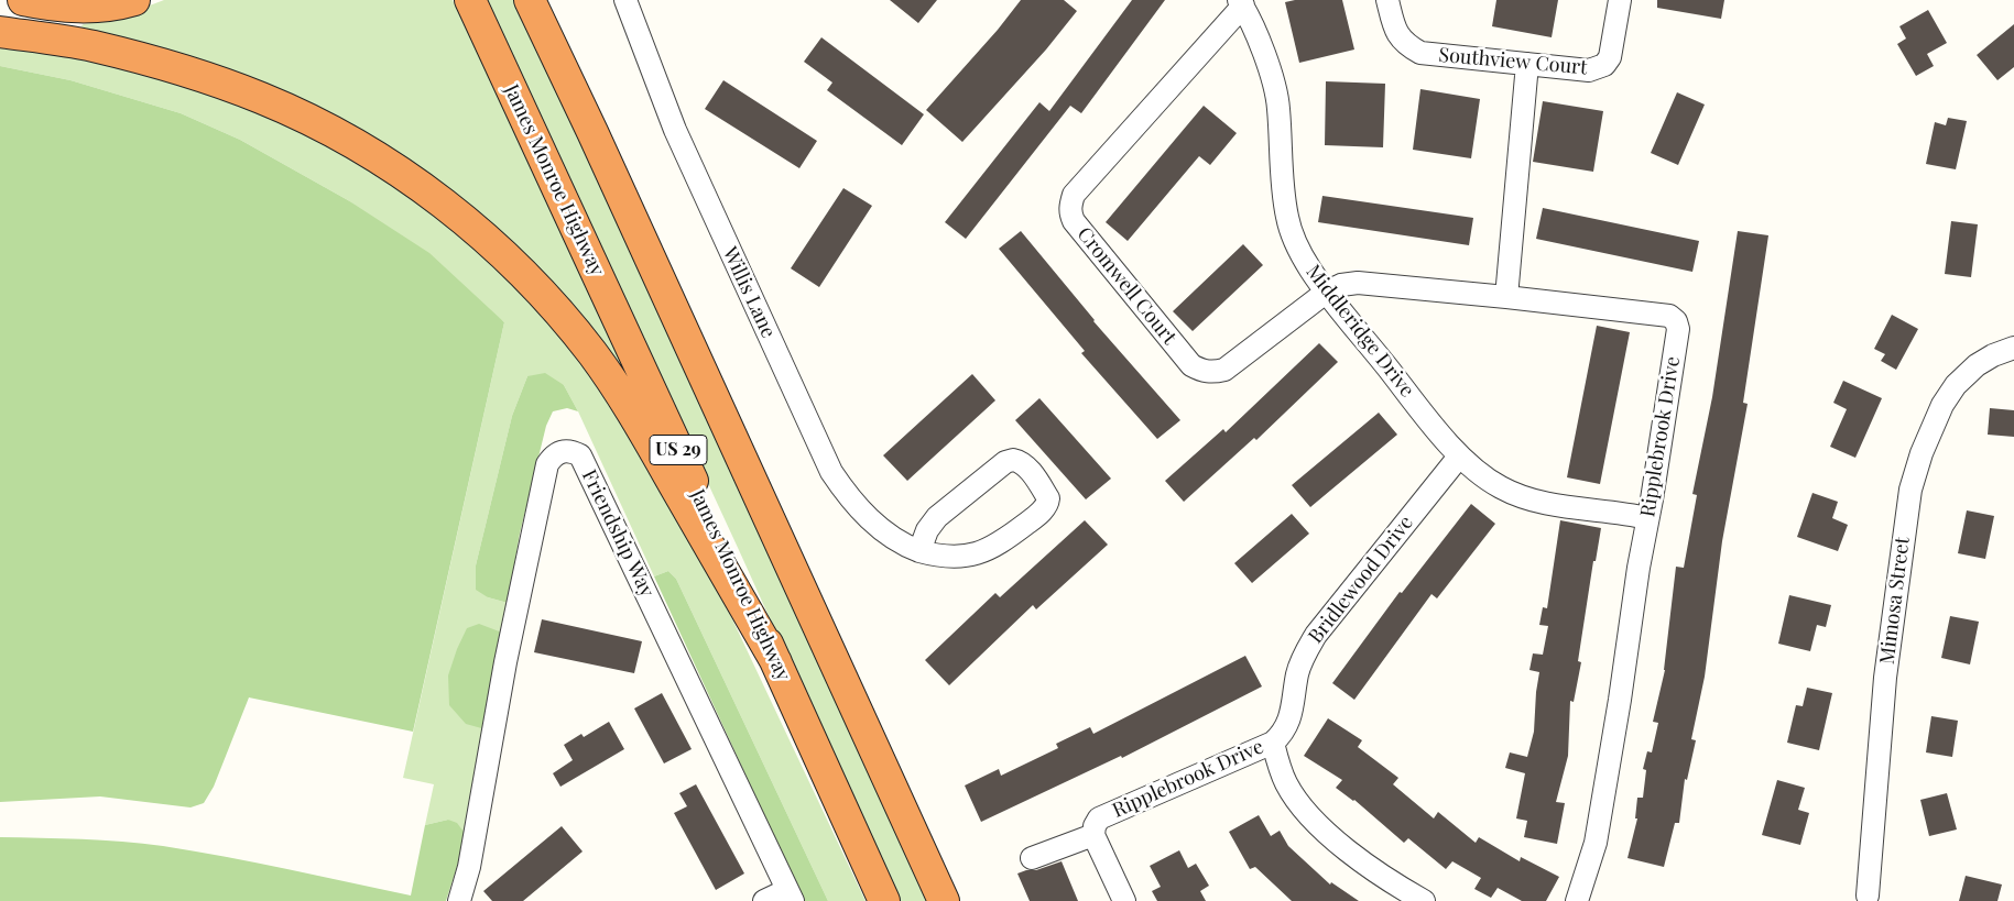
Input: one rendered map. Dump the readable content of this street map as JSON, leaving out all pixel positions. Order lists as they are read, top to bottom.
{
  "streets": {
    "highway": ["James Monroe Highway", "US 29"],
    "street": [
      "Southview Court",
      "Cromwell Court",
      "Willis Lane",
      "Middleridge Drive",
      "Ripplebrook Drive",
      "Friendship Way",
      "Bridlewood Drive",
      "Mimosa Street"
    ]
  },
  "crossings": [
    ["Cromwell Court", "Middleridge Drive"],
    ["Cromwell Court", "Ripplebrook Drive"],
    ["Middleridge Drive", "Ripplebrook Drive"],
    ["Middleridge Drive", "Bridlewood Drive"],
    ["Ripplebrook Drive", "Bridlewood Drive"]
  ]
}
